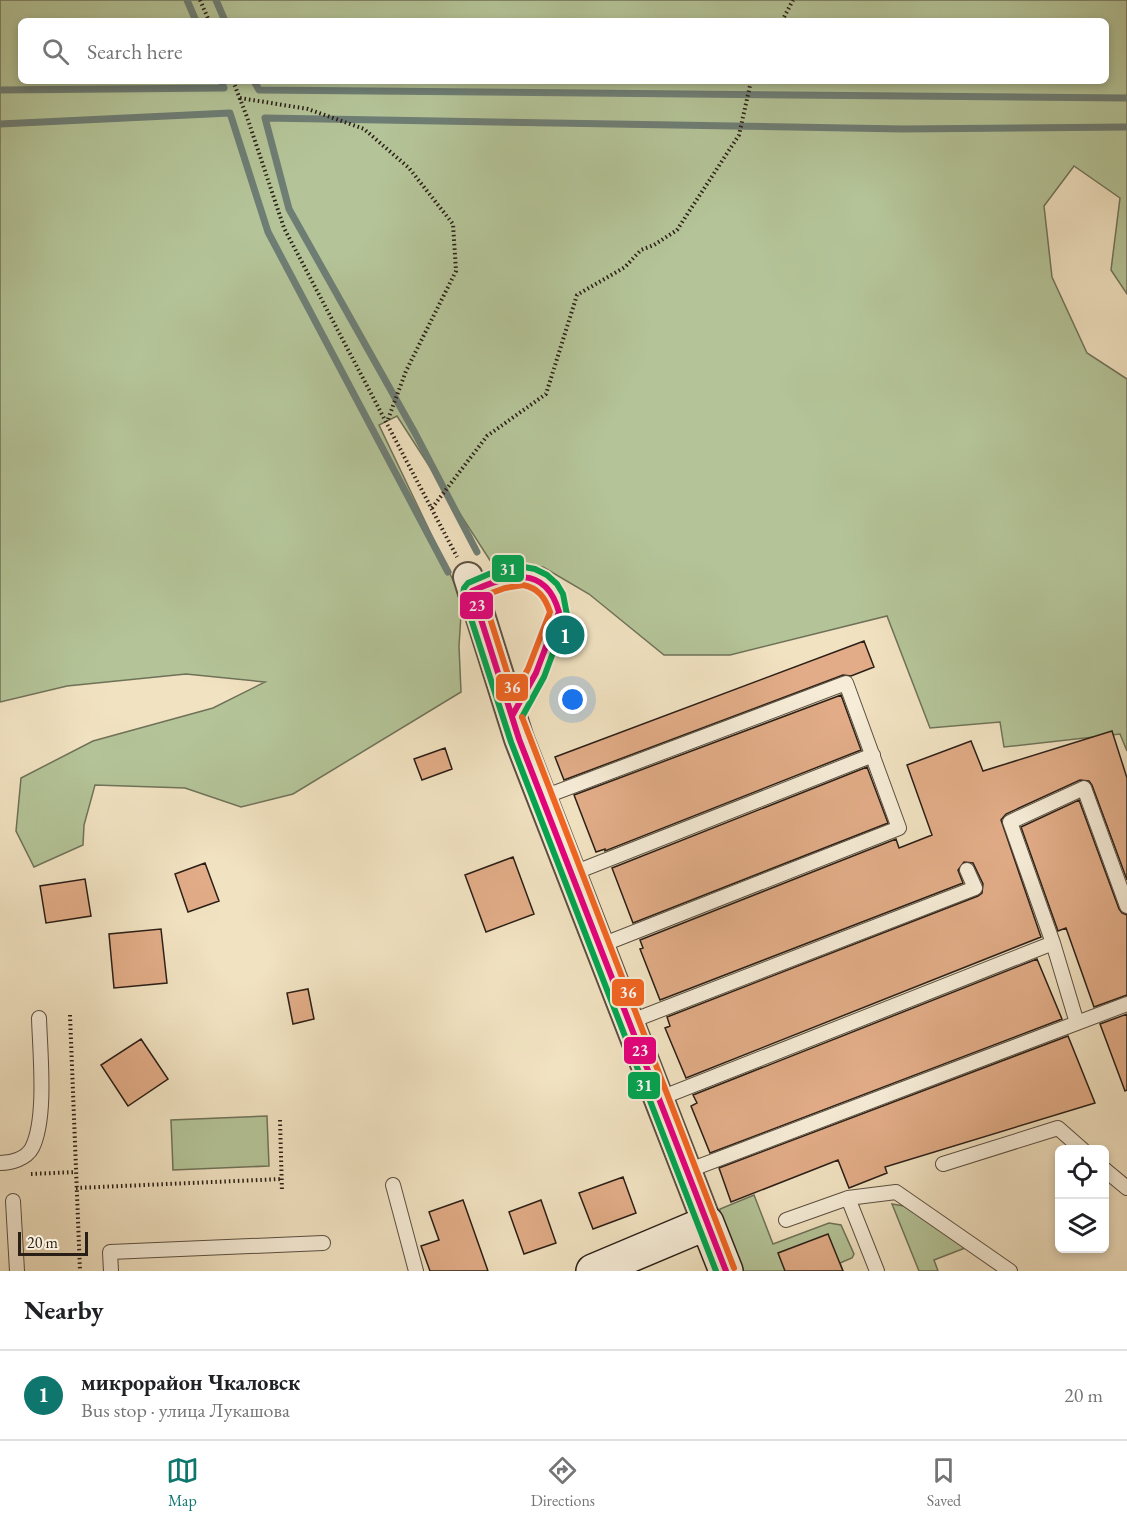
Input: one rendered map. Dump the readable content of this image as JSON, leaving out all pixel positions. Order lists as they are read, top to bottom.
{
  "lines": ["transit line 31", "transit line 23", "transit line 36"],
  "scale_bar": "20 m",
  "page": {
    "search": "Search here",
    "pins": "1",
    "scale": "20 m",
    "heading": "Nearby",
    "list": [
      {
        "mark": "1",
        "name": "микрорайон Чкаловск",
        "note": "Bus stop · улица Лукашова",
        "value": "20 m"
      }
    ],
    "nav": ["Map", "Directions", "Saved"]
  }
}
